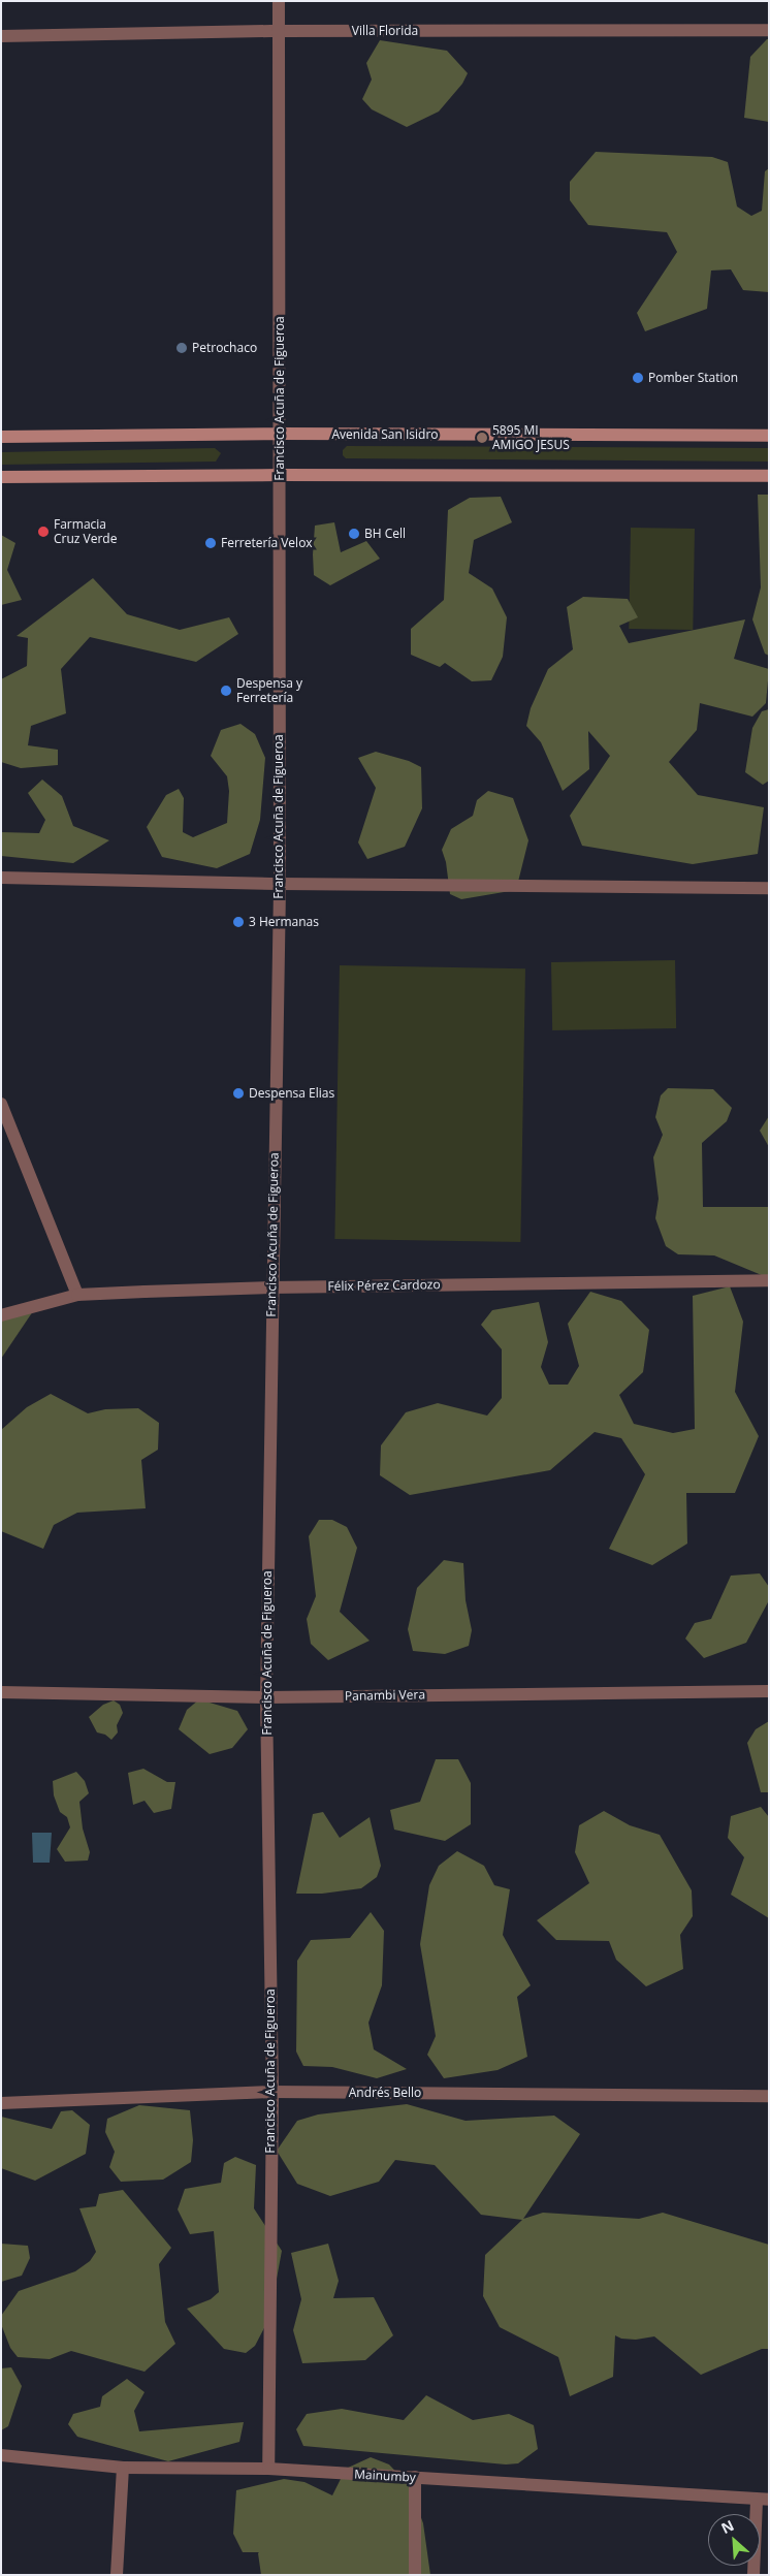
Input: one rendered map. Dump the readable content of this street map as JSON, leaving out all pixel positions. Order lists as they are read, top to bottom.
{
  "streets": {
    "main road": ["Avenida San Isidro"],
    "street": [
      "Villa Florida",
      "Francisco Acuña de Figueroa",
      "Félix Pérez Cardozo",
      "Panambi Vera",
      "Andrés Bello",
      "Mainumby"
    ]
  },
  "crossings": [
    ["Villa Florida", "Francisco Acuña de Figueroa"],
    ["Francisco Acuña de Figueroa", "Avenida San Isidro"],
    ["Francisco Acuña de Figueroa", "Félix Pérez Cardozo"],
    ["Francisco Acuña de Figueroa", "Panambi Vera"],
    ["Francisco Acuña de Figueroa", "Andrés Bello"],
    ["Francisco Acuña de Figueroa", "Mainumby"]
  ],
  "places": [
    "Petrochaco",
    "Pomber Station",
    "5895 MI AMIGO JESUS",
    "Farmacia Cruz Verde",
    "BH Cell",
    "Ferretería Velox",
    "Despensa y Ferretería",
    "3 Hermanas",
    "Despensa Elias"
  ],
  "north": "top left"
}
